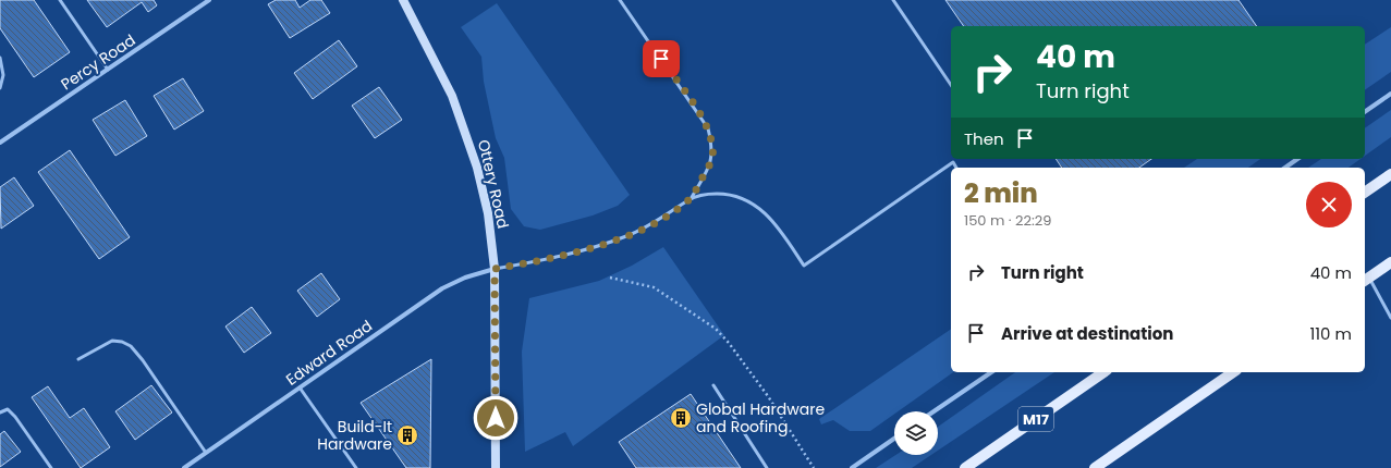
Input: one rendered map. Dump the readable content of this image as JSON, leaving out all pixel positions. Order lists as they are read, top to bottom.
{
  "streets": {
    "main road": ["M17"],
    "street": ["Percy Road", "Ottery Road", "Edward Road"]
  },
  "crossings": [
    ["Ottery Road", "Edward Road"]
  ],
  "places": {
    "building": ["Global Hardware and Roofing", "Build-It Hardware"]
  },
  "page": {
    "turn": ["40 m", "Turn right"],
    "then": "Then",
    "heading": ["2 min", "150 m · 22:29"],
    "list": [
      {
        "name": "Turn right",
        "value": "40 m"
      },
      {
        "name": "Arrive at destination",
        "value": "110 m"
      }
    ]
  }
}
